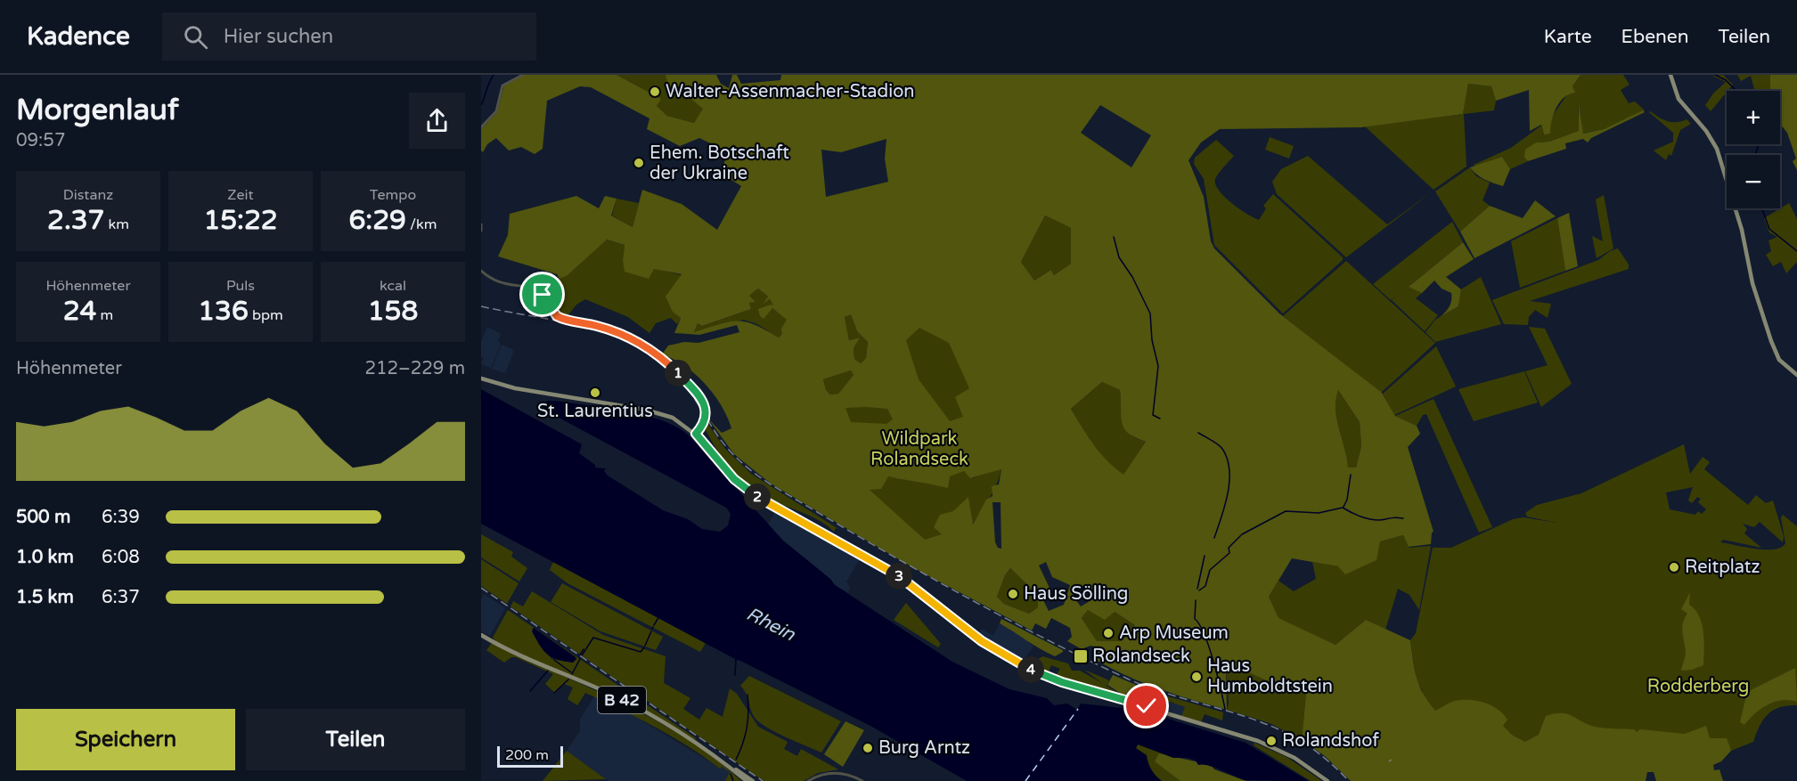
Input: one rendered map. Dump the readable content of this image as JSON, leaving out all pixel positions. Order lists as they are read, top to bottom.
{
  "streets": {
    "main road": ["B 42"]
  },
  "water": ["Rhein"],
  "parks": ["Wildpark Rolandseck", "Rodderberg"],
  "places": {
    "other": [
      "Walter-Assenmacher-Stadion",
      "Ehem. Botschaft der Ukraine",
      "St. Laurentius",
      "Reitplatz",
      "Haus Sölling",
      "Arp Museum",
      "Haus Humboldtstein",
      "Rolandshof",
      "Burg Arntz"
    ],
    "transit": ["Rolandseck"]
  },
  "scale_bar": "200 m",
  "page": {
    "header": "Kadence",
    "search": "Hier suchen",
    "nav": ["Karte", "Ebenen", "Teilen"],
    "heading": ["Morgenlauf", "09:57"],
    "map_buttons": ["+", "−"],
    "stats": [
      ["Distanz", "2.37 km"],
      ["Zeit", "15:22"],
      ["Tempo", "6:29 /km"],
      ["Höhenmeter", "24 m"],
      ["Puls", "136 bpm"],
      ["kcal", "158"]
    ],
    "chart": ["Höhenmeter", "212–229 m"],
    "pins": [
      "1",
      "2",
      "3",
      "4"
    ],
    "list": [
      {
        "name": "500 m",
        "note": "6:39"
      },
      {
        "name": "1.0 km",
        "note": "6:08"
      },
      {
        "name": "1.5 km",
        "note": "6:37"
      }
    ],
    "buttons": ["Speichern", "Teilen"],
    "scale": "200 m"
  }
}
